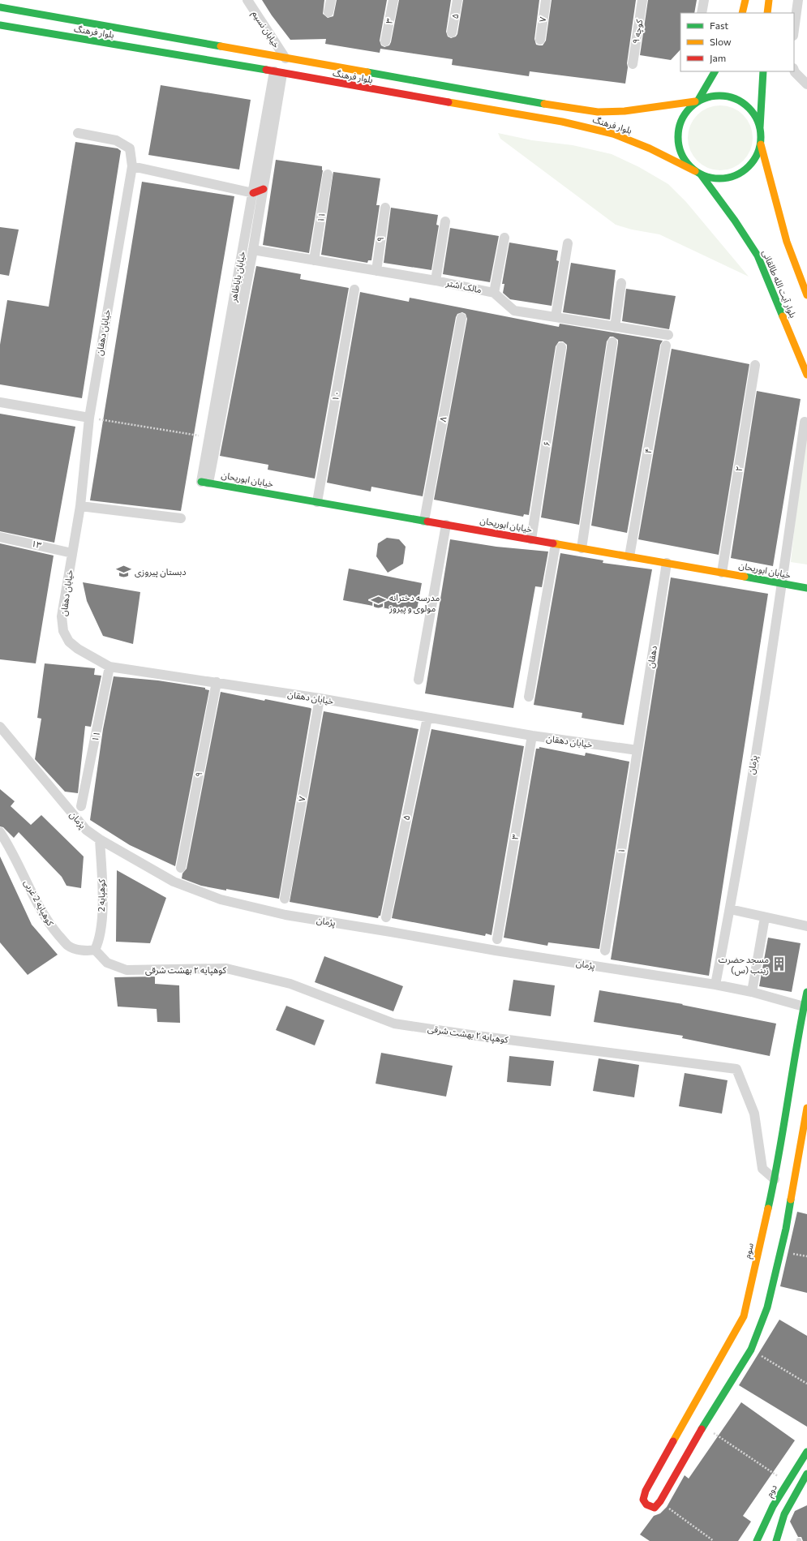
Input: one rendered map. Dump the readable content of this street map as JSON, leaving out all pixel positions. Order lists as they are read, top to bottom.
{
  "streets": {
    "main road": [
      "بلوار فرهنگ",
      "بلوار آیت الله طالقانی",
      "خیابان ابوریحان",
      "سوم",
      "دوم"
    ],
    "street": [
      "۵",
      "۷",
      "۳",
      "خیابان نسیم",
      "کوچه ۹",
      "۱۱",
      "۹",
      "خیابان باباطاهر",
      "مالک اشتر",
      "خیابان دهقان",
      "۱۰",
      "۸",
      "۶",
      "۴",
      "۲",
      "۱۳",
      "دهقان",
      "پژمان",
      "۱",
      "کوهپایه 2",
      "کوهپایه 2 غربی",
      "کوهپایه ۲ بهشت شرقی"
    ]
  },
  "crossings": [
    ["۵", "خیابان دهقان"],
    ["۷", "خیابان دهقان"],
    ["۳", "خیابان دهقان"],
    ["خیابان نسیم", "بلوار فرهنگ"],
    ["بلوار فرهنگ", "خیابان باباطاهر"],
    ["بلوار فرهنگ", "بلوار آیت الله طالقانی"],
    ["۱۱", "مالک اشتر"],
    ["۱۱", "خیابان دهقان"],
    ["۹", "مالک اشتر"],
    ["۹", "خیابان دهقان"],
    ["خیابان باباطاهر", "مالک اشتر"],
    ["خیابان باباطاهر", "خیابان ابوریحان"],
    ["خیابان دهقان", "۱۳"],
    ["خیابان دهقان", "دهقان"],
    ["خیابان دهقان", "۱"],
    ["۱۰", "خیابان ابوریحان"],
    ["۸", "خیابان ابوریحان"],
    ["۶", "خیابان ابوریحان"],
    ["۴", "خیابان ابوریحان"],
    ["۲", "خیابان ابوریحان"],
    ["خیابان ابوریحان", "دهقان"],
    ["خیابان ابوریحان", "پژمان"],
    ["دهقان", "۱"],
    ["پژمان", "کوهپایه 2"],
    ["پژمان", "سوم"],
    ["کوهپایه 2", "کوهپایه 2 غربی"],
    ["کوهپایه 2", "کوهپایه ۲ بهشت شرقی"],
    ["کوهپایه 2 غربی", "کوهپایه ۲ بهشت شرقی"],
    ["کوهپایه ۲ بهشت شرقی", "سوم"]
  ],
  "places": {
    "school or university": ["دبستان پیروزی", "مدرسه دخترانه مولوی و پیروز"],
    "building": ["مسجد حضرت زینب (س)"]
  },
  "legend": ["Fast", "Slow", "Jam"]
}
